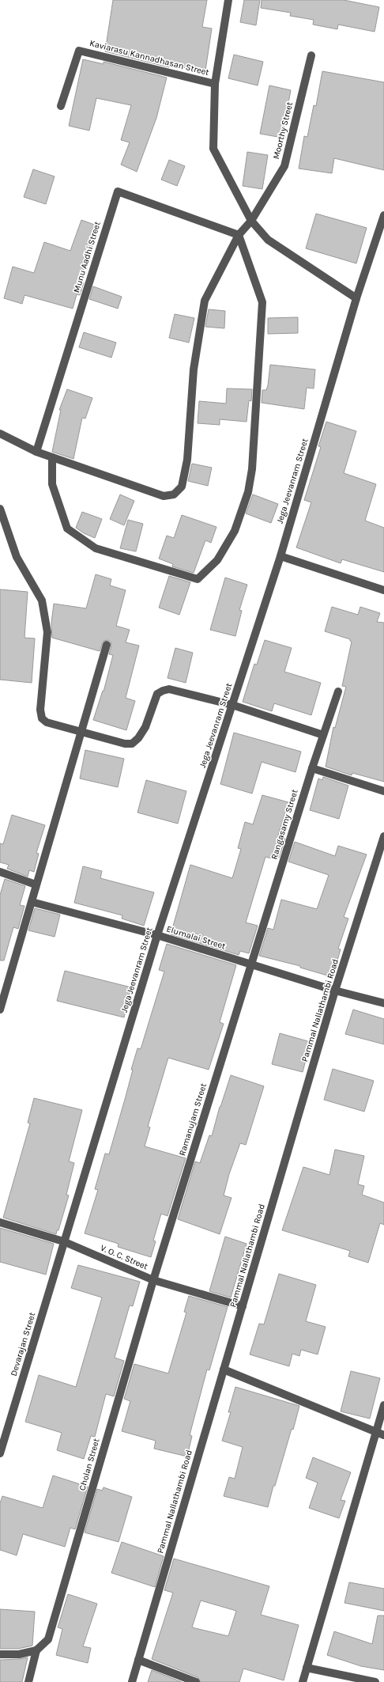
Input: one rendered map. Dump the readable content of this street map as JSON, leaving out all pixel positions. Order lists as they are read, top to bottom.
{
  "streets": {
    "street": [
      "Kaviarasu Kannadhasan Street",
      "Moorthy Street",
      "Munu Aadhi Street",
      "Jega Jeevanram Street",
      "Rangasamy Street",
      "Elumalai Street",
      "Pammal Nallathambi Road",
      "Ramanujam Street",
      "V. O. C. Street",
      "Devarajan Street",
      "Cholan Street"
    ]
  },
  "crossings": [
    ["Moorthy Street", "Munu Aadhi Street"],
    ["Jega Jeevanram Street", "Elumalai Street"],
    ["Jega Jeevanram Street", "V. O. C. Street"],
    ["Jega Jeevanram Street", "Devarajan Street"],
    ["Rangasamy Street", "Elumalai Street"],
    ["Rangasamy Street", "Ramanujam Street"],
    ["Elumalai Street", "Pammal Nallathambi Road"],
    ["Elumalai Street", "Ramanujam Street"],
    ["Pammal Nallathambi Road", "V. O. C. Street"],
    ["Ramanujam Street", "V. O. C. Street"],
    ["Ramanujam Street", "Cholan Street"],
    ["V. O. C. Street", "Devarajan Street"],
    ["V. O. C. Street", "Cholan Street"]
  ]
}
